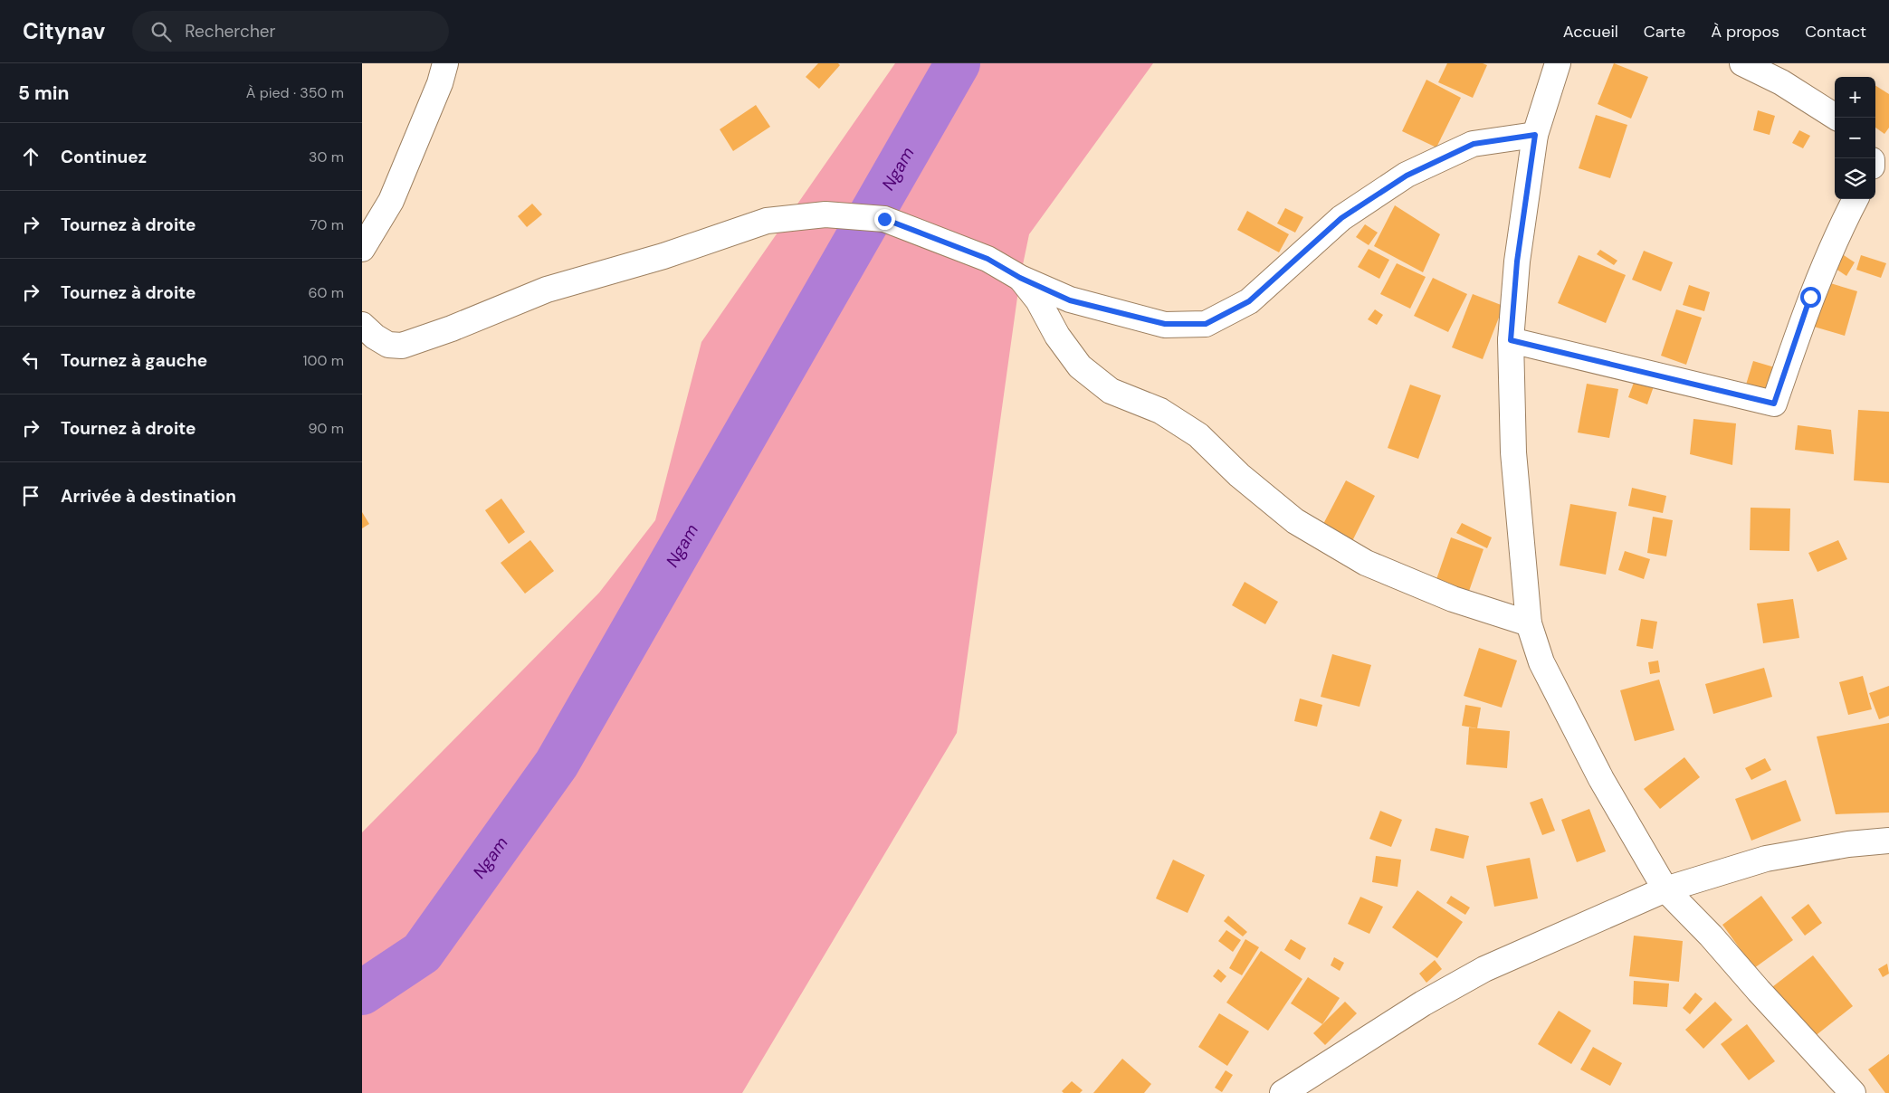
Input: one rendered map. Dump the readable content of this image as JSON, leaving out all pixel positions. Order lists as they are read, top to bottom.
{
  "water": ["Ngam"],
  "page": {
    "header": "Citynav",
    "search": "Rechercher",
    "nav": [
      "Accueil",
      "Carte",
      "À propos",
      "Contact"
    ],
    "heading": ["5 min", "À pied · 350 m"],
    "map_buttons": ["+", "−"],
    "list": [
      ["Continuez", "30 m"],
      ["Tournez à droite", "70 m"],
      ["Tournez à droite", "60 m"],
      ["Tournez à gauche", "100 m"],
      ["Tournez à droite", "90 m"],
      "Arrivée à destination"
    ]
  }
}
